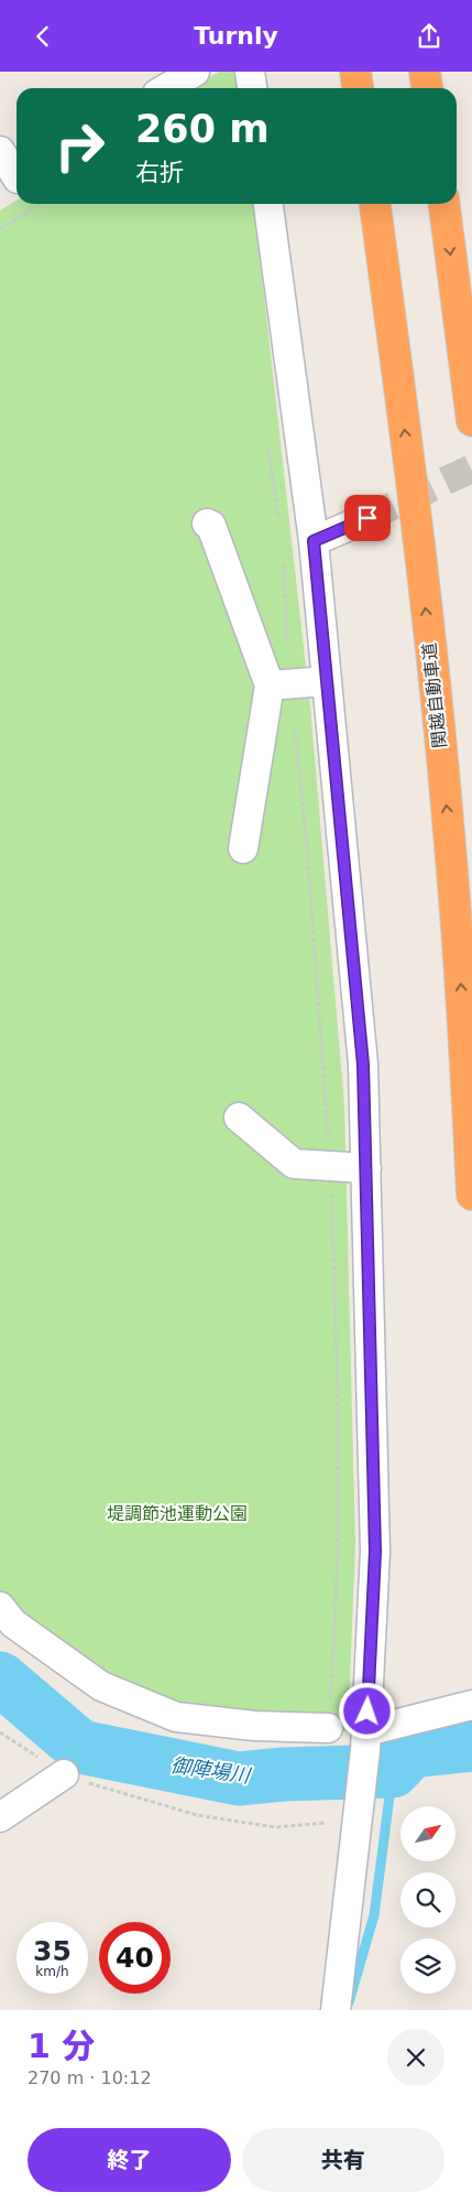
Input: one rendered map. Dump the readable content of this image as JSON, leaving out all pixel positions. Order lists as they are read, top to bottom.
{
  "streets": {
    "highway": ["関越自動車道"]
  },
  "one_way": ["関越自動車道"],
  "water": ["御陣場川"],
  "parks": ["堤調節池運動公園"],
  "north": "top right",
  "page": {
    "header": "Turnly",
    "turn": ["260 m", "右折"],
    "speed": "35 km/h",
    "limit": "40",
    "heading": ["1 分", "270 m · 10:12"],
    "buttons": ["終了", "共有"]
  }
}
